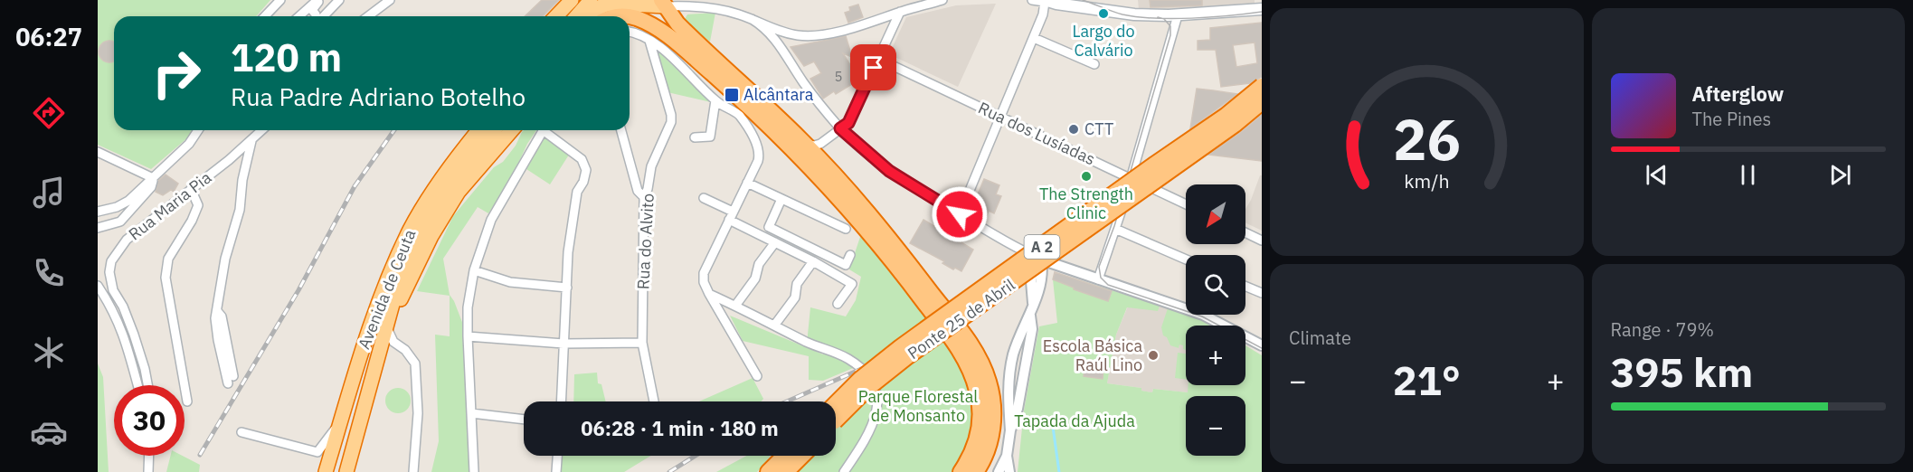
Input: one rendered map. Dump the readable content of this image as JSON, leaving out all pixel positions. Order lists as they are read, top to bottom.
{
  "streets": {
    "highway": ["A 2", "Avenida de Ceuta", "Ponte 25 de Abril"],
    "street": ["Rua dos Lusíadas", "Rua Maria Pia", "Rua do Alvito"]
  },
  "parks": ["Parque Florestal de Monsanto", "Tapada da Ajuda"],
  "places": {
    "other": [
      "Largo do Calvário",
      "CTT",
      "The Strength Clinic",
      "Escola Básica Raúl Lino"
    ],
    "transit": ["Alcântara"]
  },
  "house_numbers": ["5"],
  "north": "bottom left",
  "page": {
    "tabs": "06:27",
    "turn": ["120 m", "Rua Padre Adriano Botelho"],
    "song": ["Afterglow", "The Pines"],
    "map_buttons": ["+", "−"],
    "tile": [
      "Climate",
      ["Range · 79%", "395 km"]
    ],
    "heat": ["−", "21°", "+"],
    "limit": "30",
    "trip": "06:28 · 1 min · 180 m",
    "gauge": ["26", "km/h"]
  }
}
